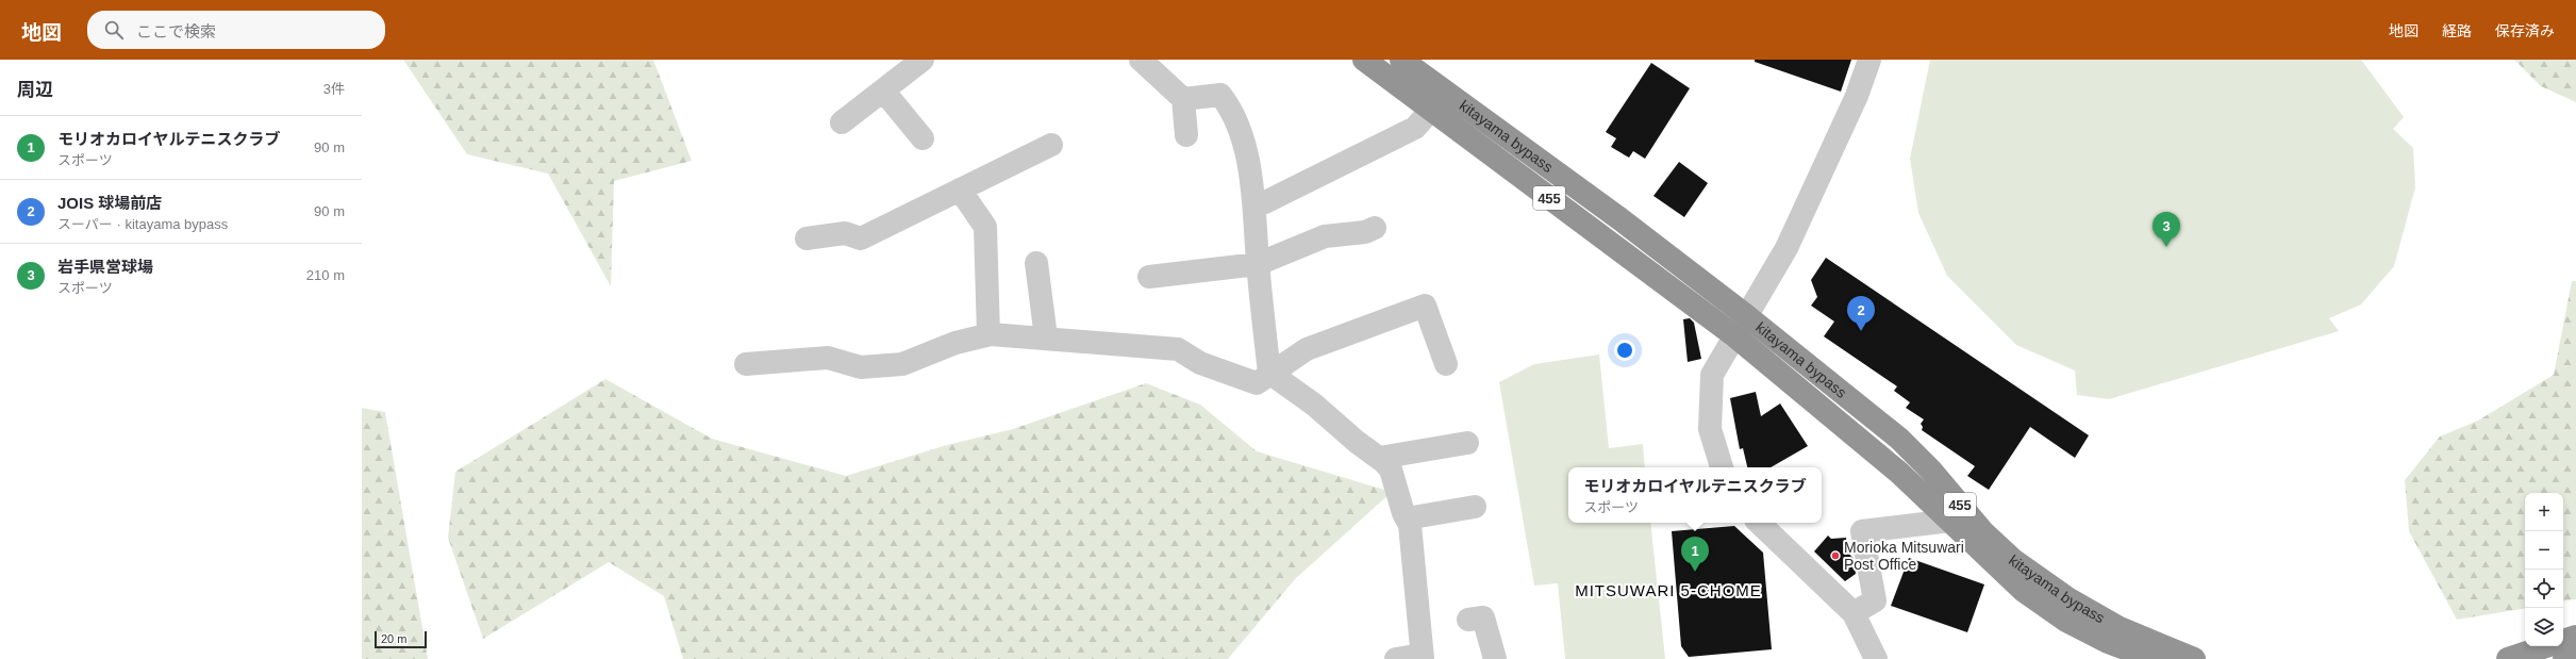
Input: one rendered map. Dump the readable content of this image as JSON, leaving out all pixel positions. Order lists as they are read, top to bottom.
{
  "streets": {
    "highway": ["kitayama bypass", "455"]
  },
  "districts": ["MITSUWARI 5-CHOME"],
  "places": ["Morioka Mitsuwari Post Office"],
  "scale_bar": "20 m",
  "page": {
    "header": "地図",
    "search": "ここで検索",
    "nav": ["地図", "経路", "保存済み"],
    "heading": ["周辺", "3件"],
    "list": [
      {
        "mark": "1",
        "name": "モリオカロイヤルテニスクラブ",
        "note": "スポーツ",
        "value": "90 m"
      },
      {
        "mark": "2",
        "name": "JOIS 球場前店",
        "note": "スーパー · kitayama bypass",
        "value": "90 m"
      },
      {
        "mark": "3",
        "name": "岩手県営球場",
        "note": "スポーツ",
        "value": "210 m"
      }
    ],
    "pins": ["3", "2", "1"],
    "popup": ["モリオカロイヤルテニスクラブ", "スポーツ"],
    "map_buttons": ["+", "−"],
    "scale": "20 m"
  }
}
